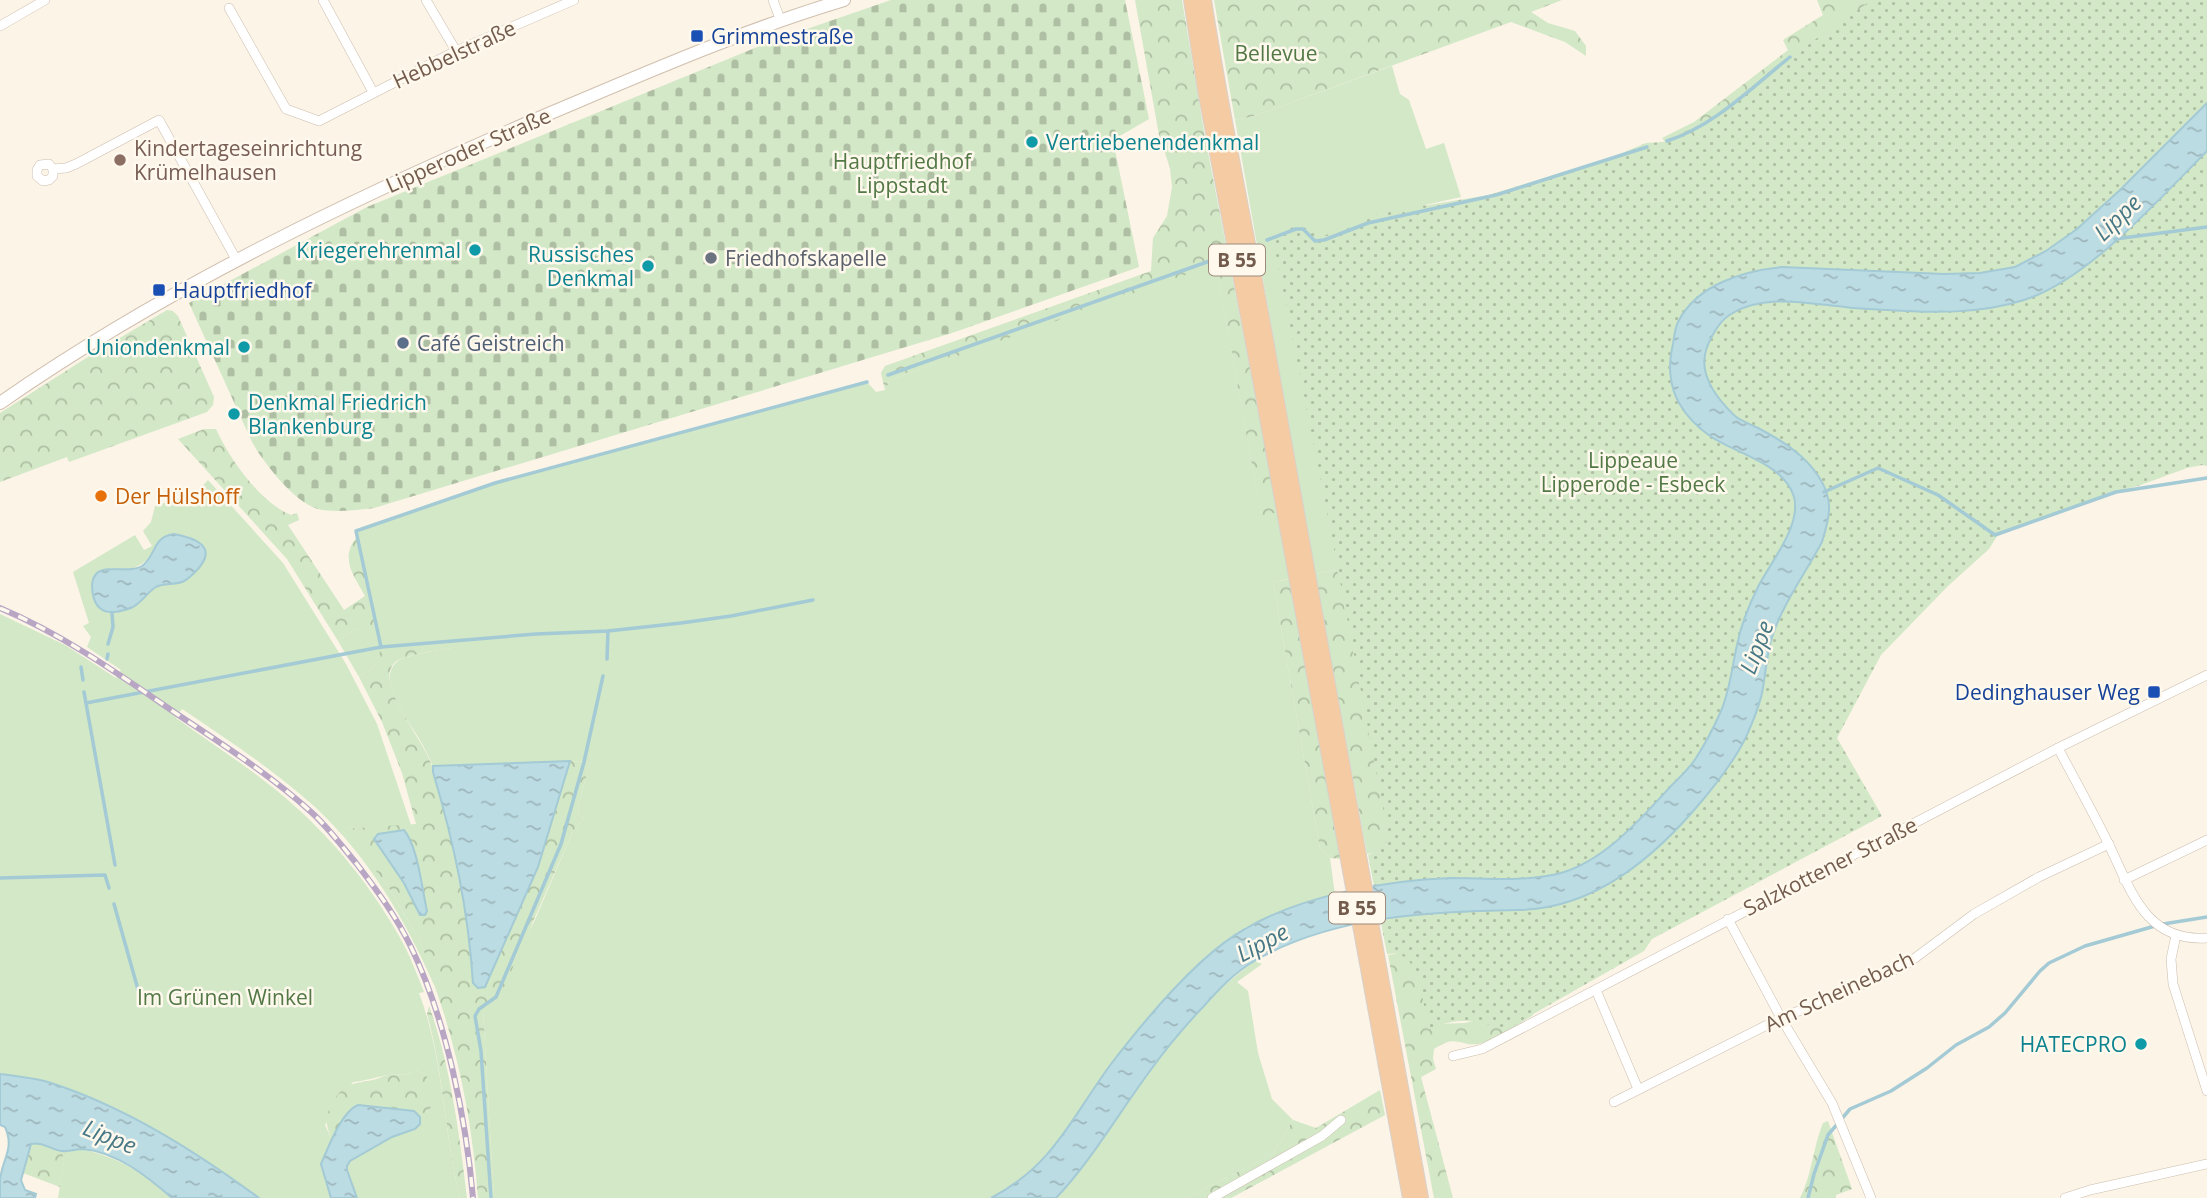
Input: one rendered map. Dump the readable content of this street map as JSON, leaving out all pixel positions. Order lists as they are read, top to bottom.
{
  "streets": {
    "highway": ["B 55"],
    "main road": ["Lipperoder Straße"],
    "street": ["Hebbelstraße", "Salzkottener Straße", "Am Scheinebach"]
  },
  "water": ["Lippe"],
  "parks": [
    "Bellevue",
    "Hauptfriedhof Lippstadt",
    "Lippeaue Lipperode - Esbeck",
    "Im Grünen Winkel"
  ],
  "places": {
    "transit": ["Grimmestraße", "Hauptfriedhof", "Dedinghauser Weg"],
    "other": [
      "Vertriebenendenkmal",
      "Kindertageseinrichtung Krümelhausen",
      "Kriegerehrenmal",
      "Friedhofskapelle",
      "Russisches Denkmal",
      "Café Geistreich",
      "Uniondenkmal",
      "Denkmal Friedrich Blankenburg",
      "Der Hülshoff",
      "HATECPRO"
    ]
  }
}
